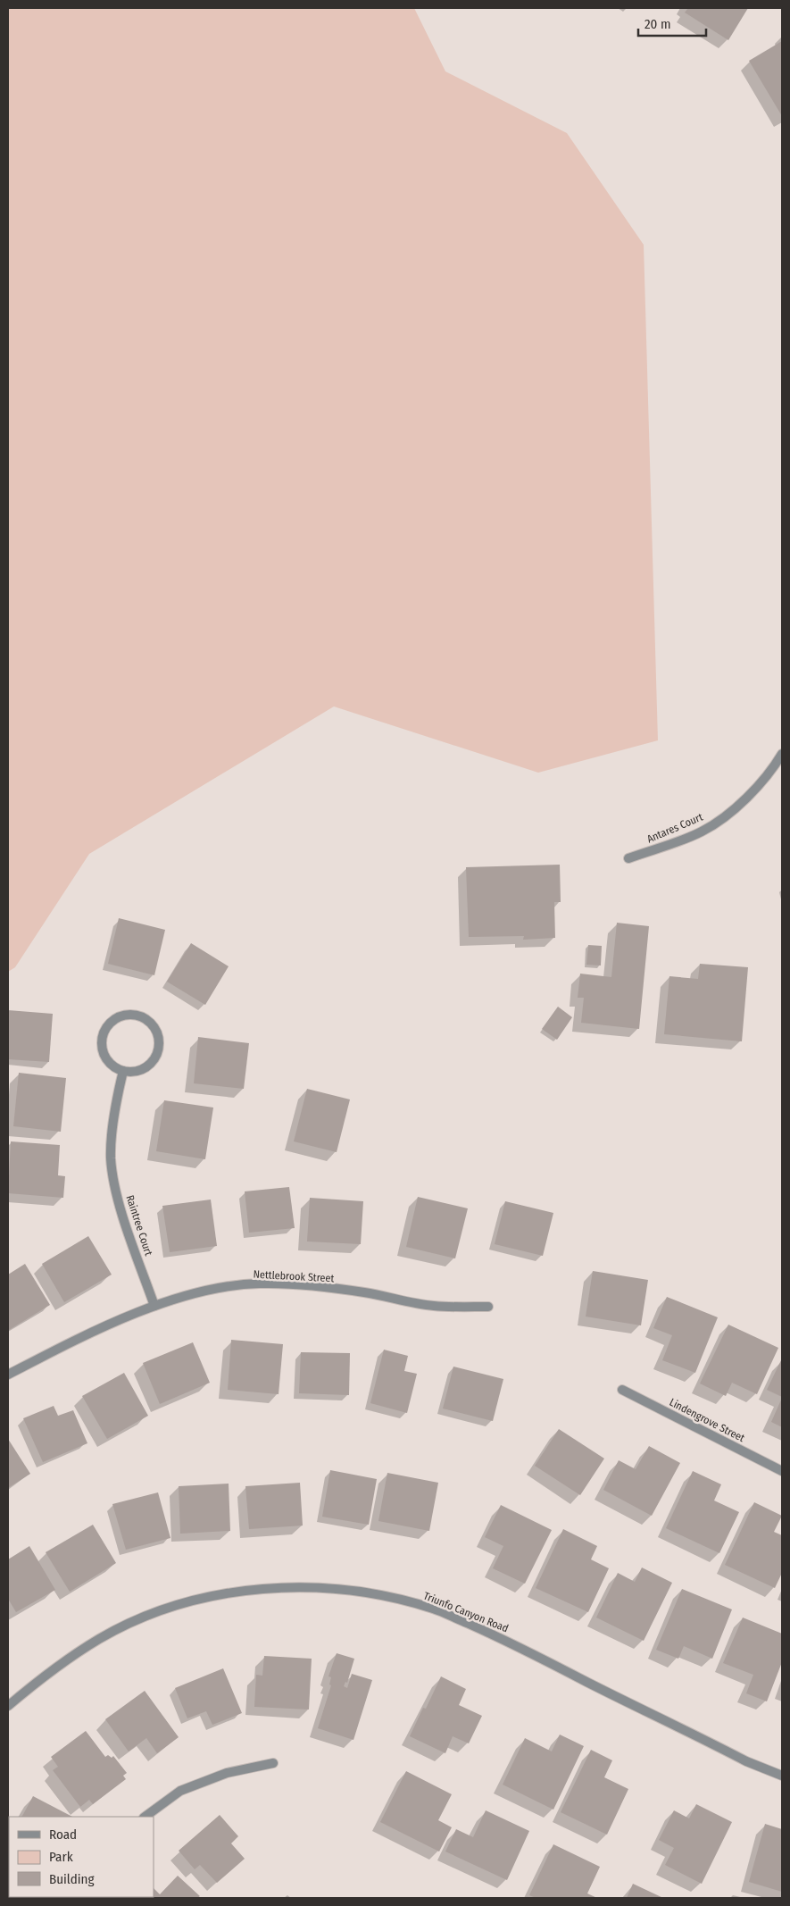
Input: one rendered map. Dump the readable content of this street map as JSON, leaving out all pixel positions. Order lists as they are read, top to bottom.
{
  "streets": {
    "street": [
      "Antares Court",
      "Raintree Court",
      "Nettlebrook Street",
      "Lindengrove Street",
      "Triunfo Canyon Road"
    ]
  },
  "crossings": [
    ["Raintree Court", "Nettlebrook Street"]
  ],
  "legend": ["Road", "Park", "Building"],
  "scale_bar": "20 m"
}
